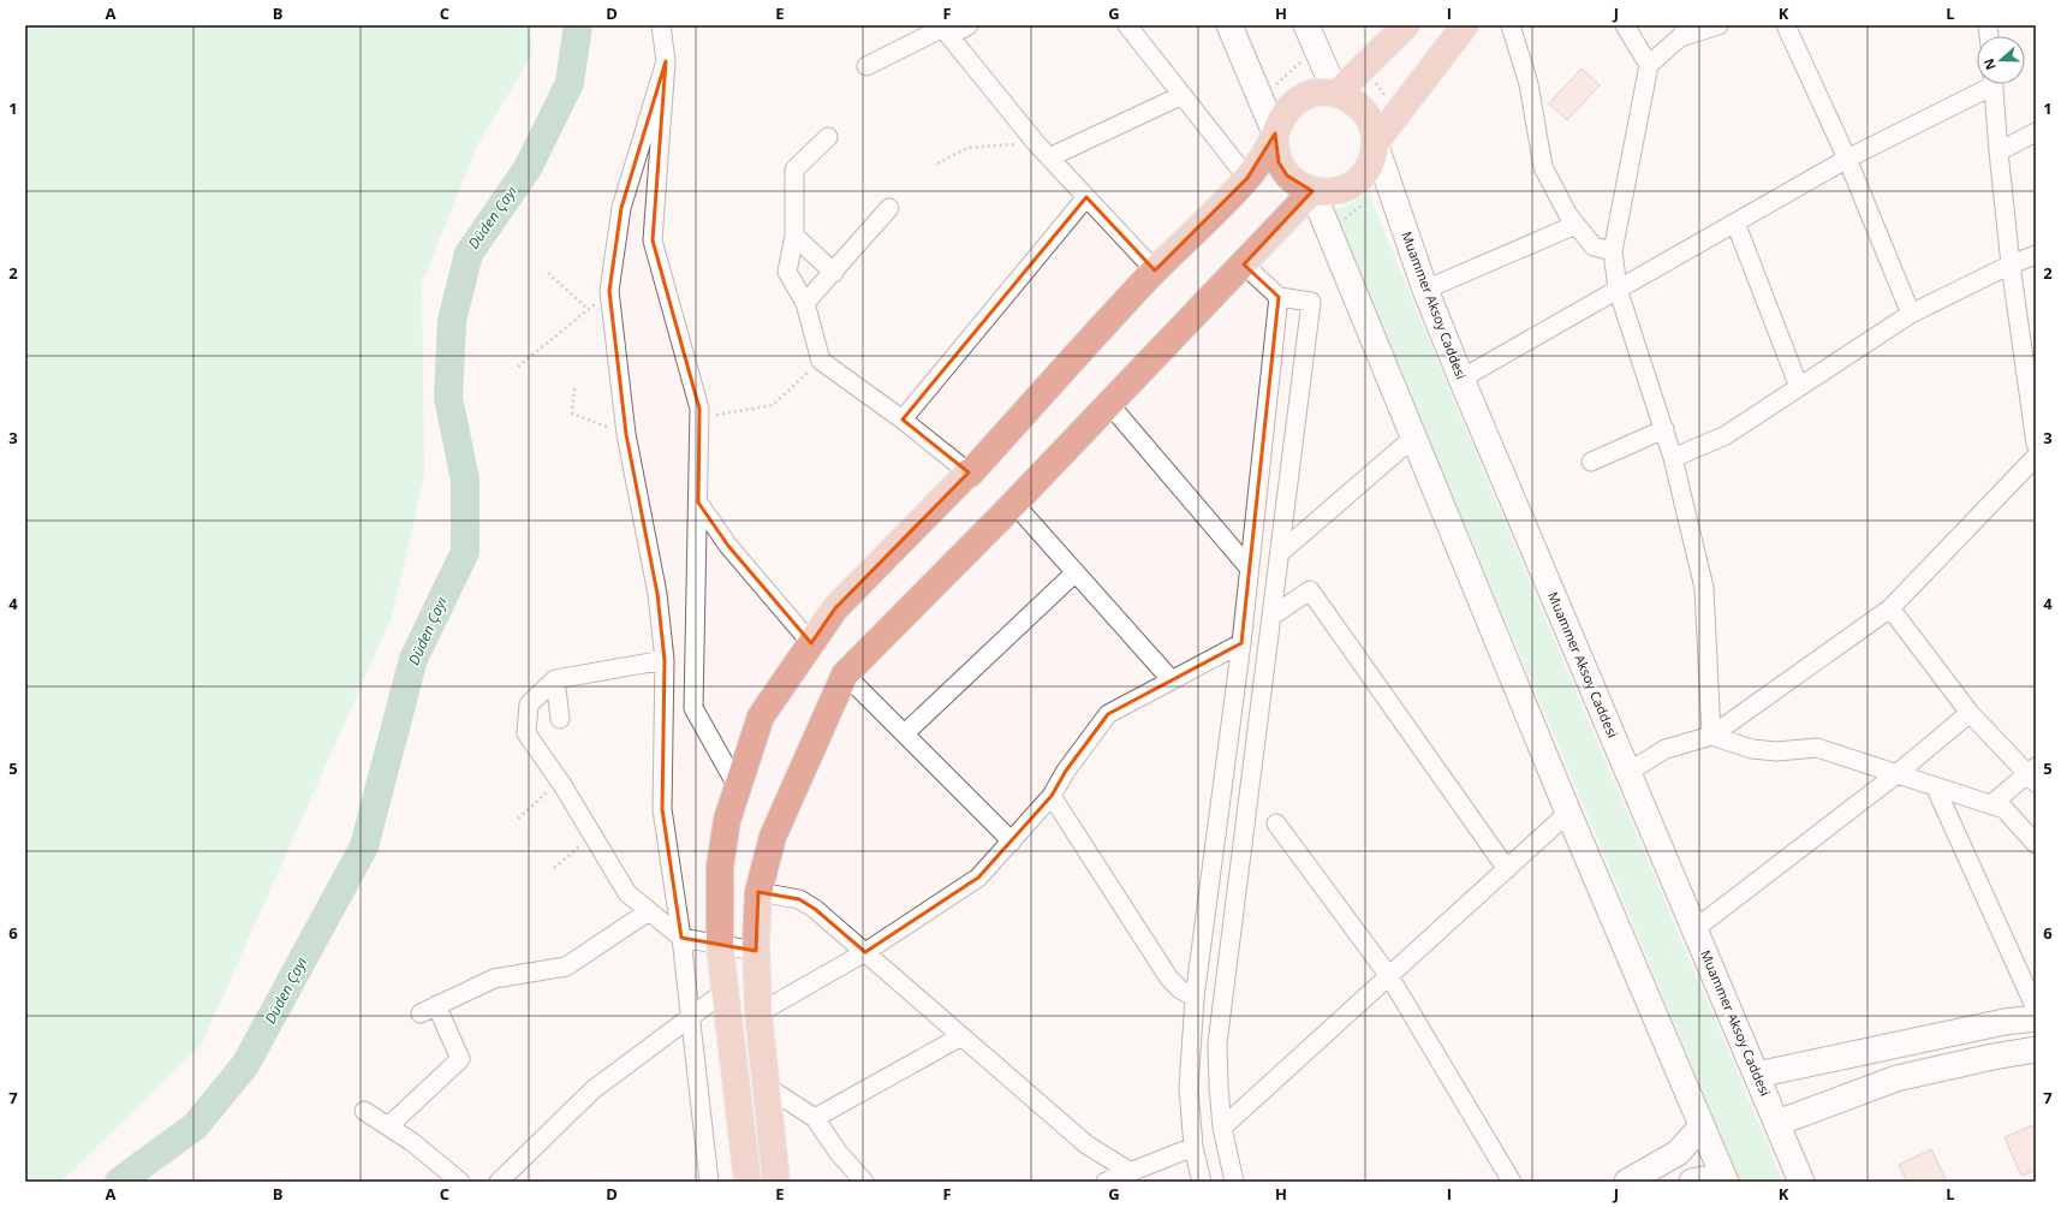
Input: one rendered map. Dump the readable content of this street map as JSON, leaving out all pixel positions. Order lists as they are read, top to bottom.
{
  "streets": {
    "main road": ["Muammer Aksoy Caddesi"]
  },
  "water": ["Düden Çayı"],
  "north": "left",
  "grid": {
    "columns": [
      "A",
      "B",
      "C",
      "D",
      "E",
      "F",
      "G",
      "H",
      "I",
      "J",
      "K",
      "L"
    ],
    "rows": [
      "1",
      "2",
      "3",
      "4",
      "5",
      "6",
      "7"
    ]
  }
}
